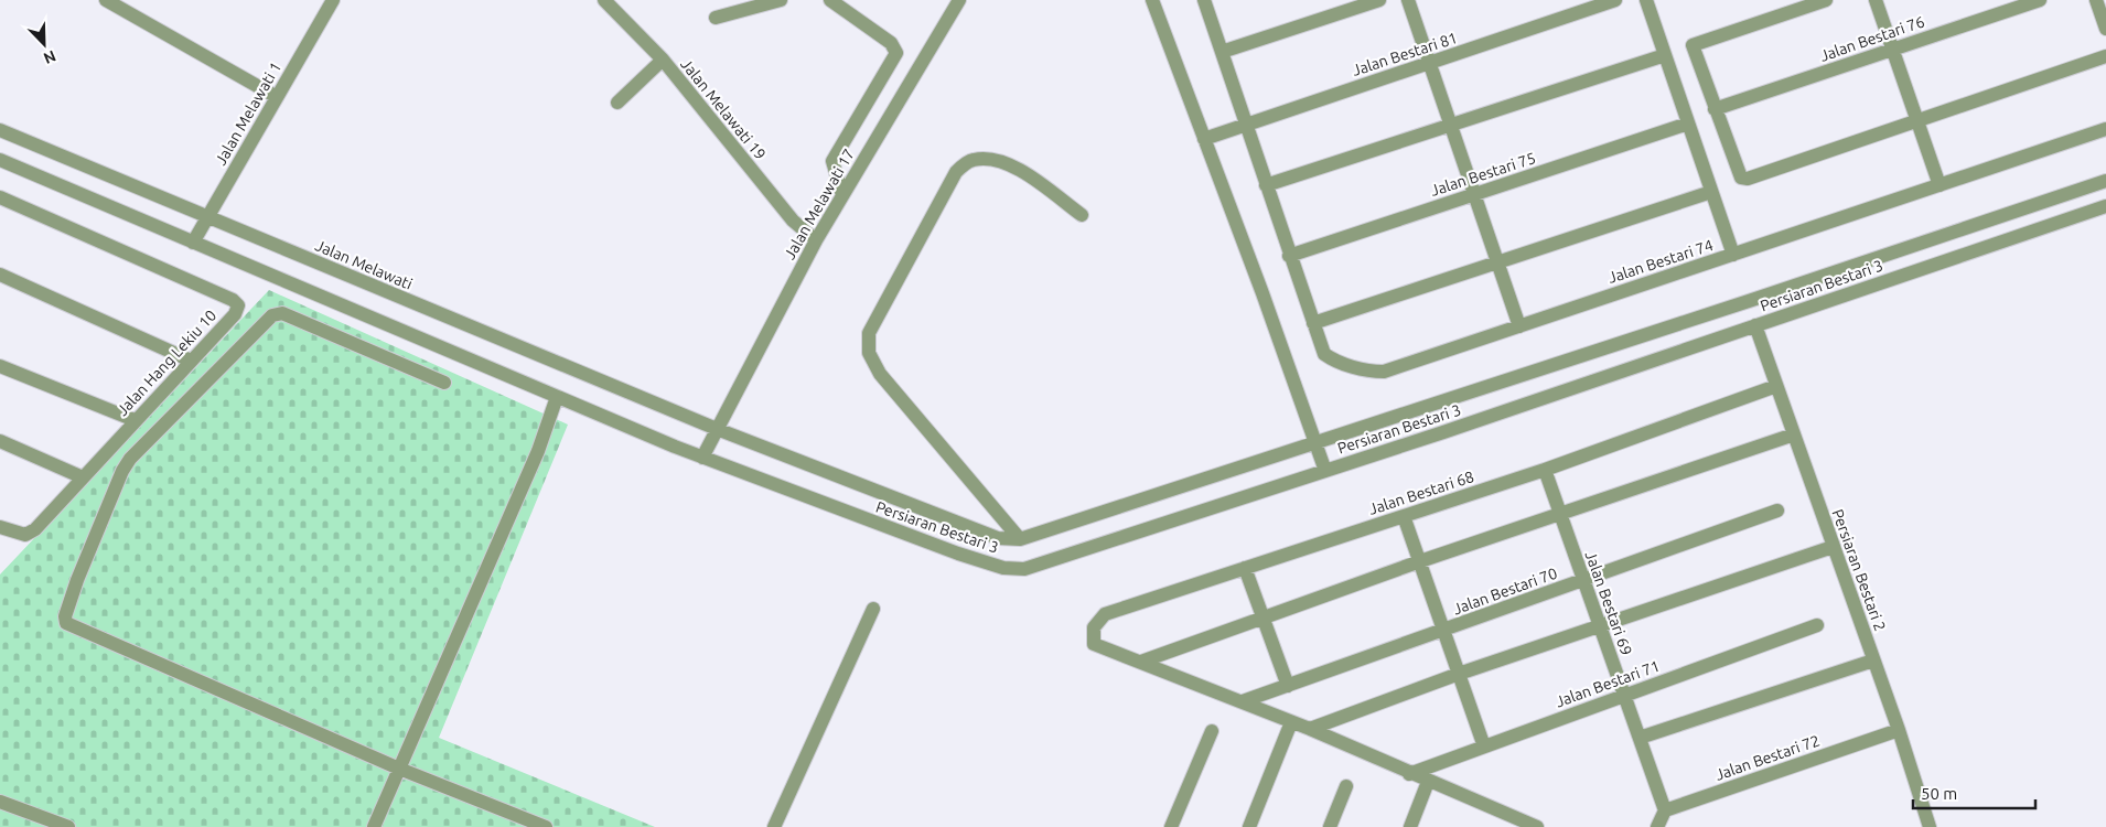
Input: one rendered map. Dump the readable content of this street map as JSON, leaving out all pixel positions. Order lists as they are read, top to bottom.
{
  "streets": {
    "street": [
      "Jalan Bestari 76",
      "Jalan Bestari 81",
      "Jalan Melawati 19",
      "Jalan Melawati 1",
      "Jalan Bestari 75",
      "Jalan Melawati 17",
      "Jalan Bestari 74",
      "Jalan Melawati",
      "Persiaran Bestari 3",
      "Jalan Hang Lekiu 10",
      "Jalan Bestari 68",
      "Persiaran Bestari 2",
      "Jalan Bestari 70",
      "Jalan Bestari 69",
      "Jalan Bestari 71",
      "Jalan Bestari 72"
    ]
  },
  "crossings": [
    ["Jalan Bestari 81", "Jalan Bestari 74"],
    ["Jalan Melawati 19", "Jalan Melawati 17"],
    ["Jalan Melawati 1", "Jalan Melawati"],
    ["Jalan Bestari 75", "Jalan Bestari 74"],
    ["Jalan Melawati 17", "Jalan Melawati"],
    ["Jalan Melawati 17", "Persiaran Bestari 3"],
    ["Jalan Melawati", "Persiaran Bestari 3"],
    ["Persiaran Bestari 3", "Persiaran Bestari 2"],
    ["Jalan Bestari 68", "Persiaran Bestari 2"],
    ["Jalan Bestari 68", "Jalan Bestari 69"],
    ["Persiaran Bestari 2", "Jalan Bestari 72"],
    ["Jalan Bestari 70", "Jalan Bestari 69"],
    ["Jalan Bestari 69", "Jalan Bestari 71"],
    ["Jalan Bestari 69", "Jalan Bestari 72"]
  ],
  "scale_bar": "50 m",
  "north": "bottom right"
}
